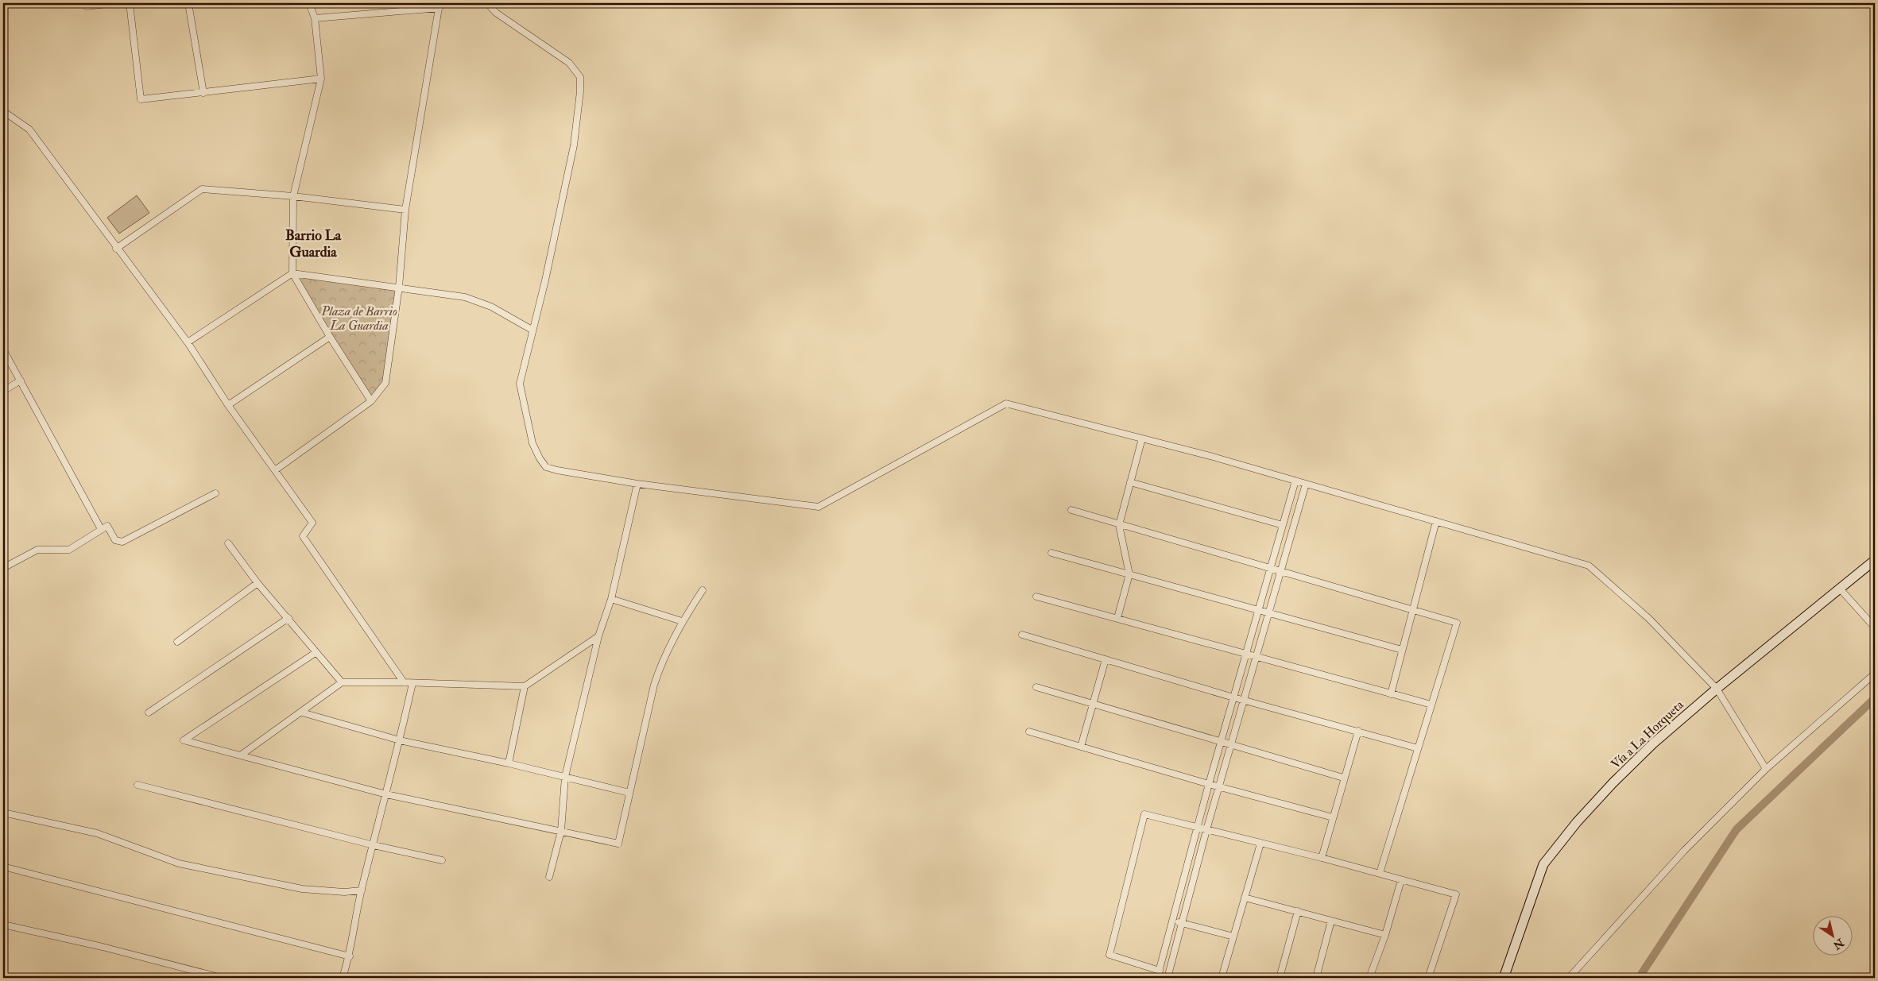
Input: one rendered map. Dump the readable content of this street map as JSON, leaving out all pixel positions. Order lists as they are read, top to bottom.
{
  "streets": {
    "main road": ["Vía a La Horqueta"]
  },
  "districts": ["Barrio La Guardia"],
  "parks": ["Plaza de Barrio La Guardia"],
  "north": "bottom right"
}
